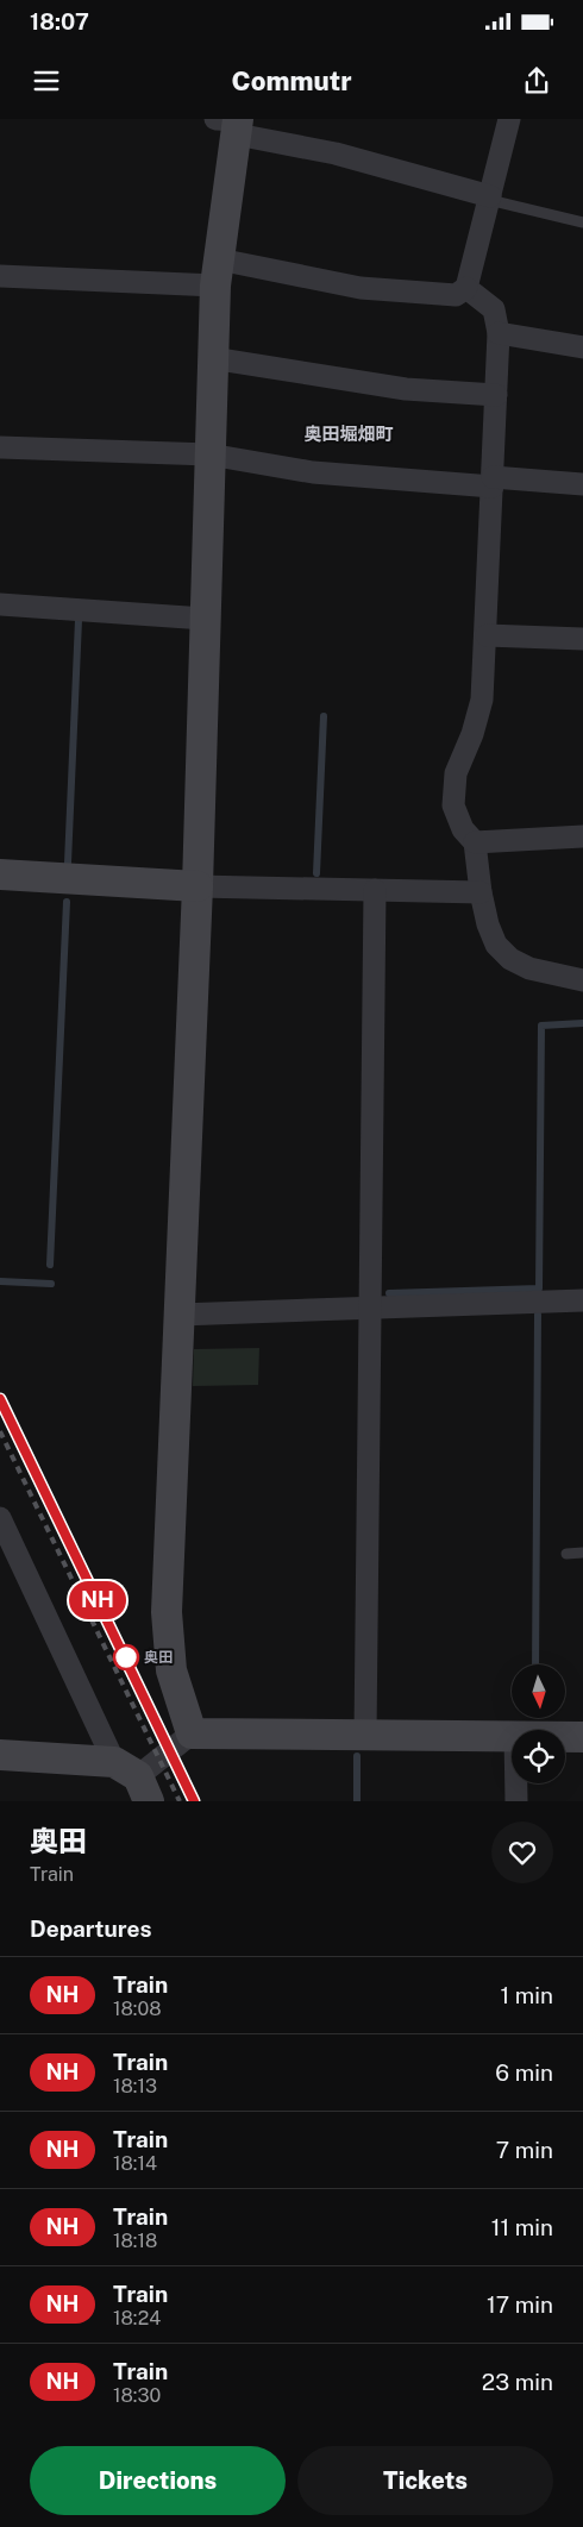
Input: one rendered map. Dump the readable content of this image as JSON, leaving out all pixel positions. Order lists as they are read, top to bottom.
{
  "districts": ["奥田堀畑町"],
  "places": ["奥田"],
  "north": "bottom",
  "page": {
    "status": "18:07",
    "header": "Commutr",
    "on_map": "NH",
    "heading": [
      ["奥田", "Train"],
      "Departures"
    ],
    "list": [
      {
        "mark": "NH",
        "name": "Train",
        "note": "18:08",
        "value": "1 min"
      },
      {
        "mark": "NH",
        "name": "Train",
        "note": "18:13",
        "value": "6 min"
      },
      {
        "mark": "NH",
        "name": "Train",
        "note": "18:14",
        "value": "7 min"
      },
      {
        "mark": "NH",
        "name": "Train",
        "note": "18:18",
        "value": "11 min"
      },
      {
        "mark": "NH",
        "name": "Train",
        "note": "18:24",
        "value": "17 min"
      },
      {
        "mark": "NH",
        "name": "Train",
        "note": "18:30",
        "value": "23 min"
      }
    ],
    "buttons": ["Directions", "Tickets"]
  }
}
